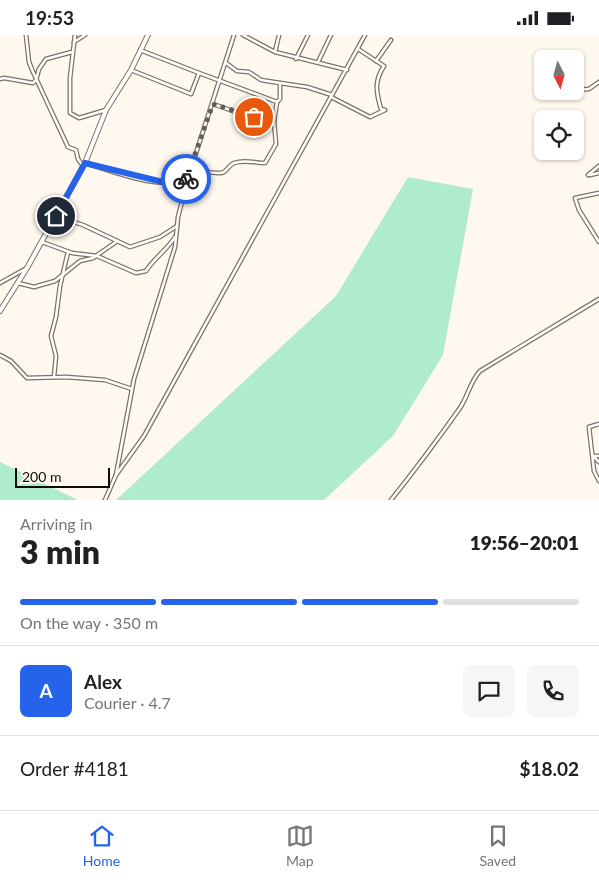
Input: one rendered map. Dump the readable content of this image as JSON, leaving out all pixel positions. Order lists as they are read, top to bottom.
{
  "scale_bar": "200 m",
  "north": "bottom",
  "page": {
    "status": "19:53",
    "scale": "200 m",
    "heading": ["3 min", "Arriving in", "19:56–20:01"],
    "panel": [
      "Alex",
      "Courier · 4.7",
      "Order #4181",
      "$18.02"
    ],
    "bar": "On the way · 350 m",
    "round": "A",
    "tabs": ["Home", "Map", "Saved"]
  }
}
